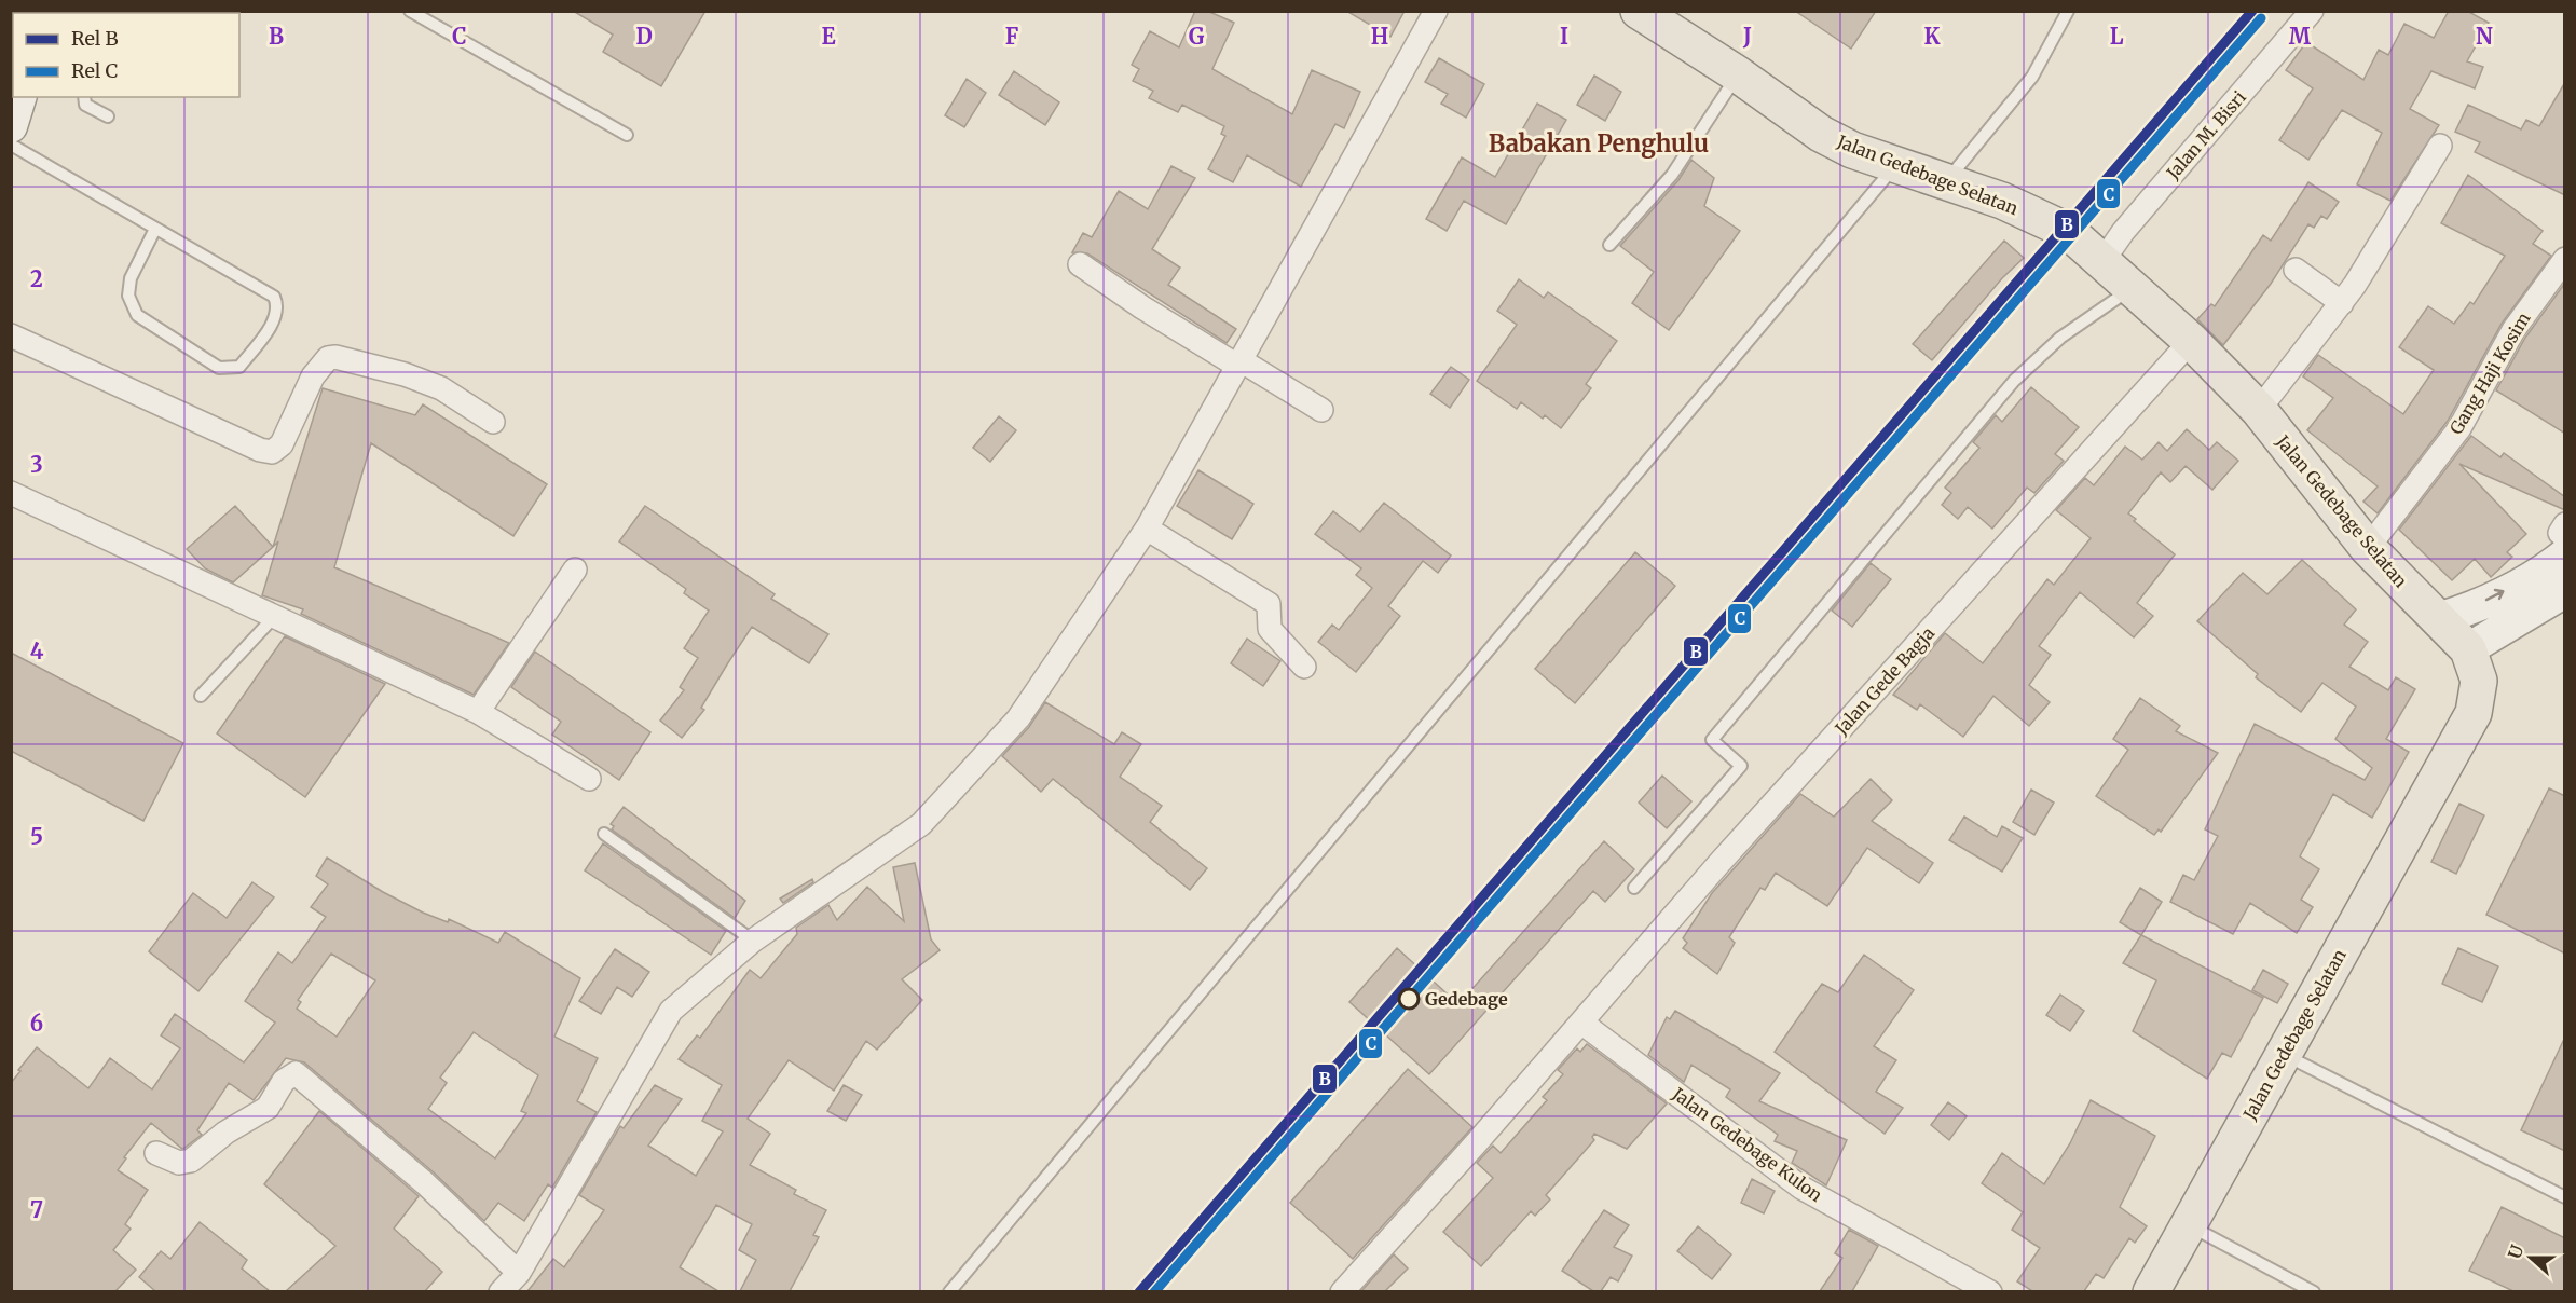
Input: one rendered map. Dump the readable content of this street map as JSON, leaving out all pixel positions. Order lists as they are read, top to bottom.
{
  "streets": {
    "main road": ["Jalan Gedebage Selatan"],
    "street": [
      "Jalan M. Bisri",
      "Gang Haji Kosim",
      "Jalan Gede Bagja",
      "Jalan Gedebage Kulon"
    ]
  },
  "crossings": [
    ["Jalan M. Bisri", "Jalan Gedebage Selatan"],
    ["Jalan Gedebage Selatan", "Gang Haji Kosim"],
    ["Jalan Gedebage Selatan", "Jalan Gede Bagja"],
    ["Jalan Gede Bagja", "Jalan Gedebage Kulon"]
  ],
  "districts": ["Babakan Penghulu"],
  "places": ["Gedebage"],
  "lines": ["rail line B", "rail line C"],
  "legend": ["Rel B", "Rel C"],
  "north": "left",
  "grid": {
    "columns": [
      "B",
      "C",
      "D",
      "E",
      "F",
      "G",
      "H",
      "I",
      "J",
      "K",
      "L",
      "M",
      "N"
    ],
    "rows": [
      "2",
      "3",
      "4",
      "5",
      "6",
      "7"
    ]
  }
}
